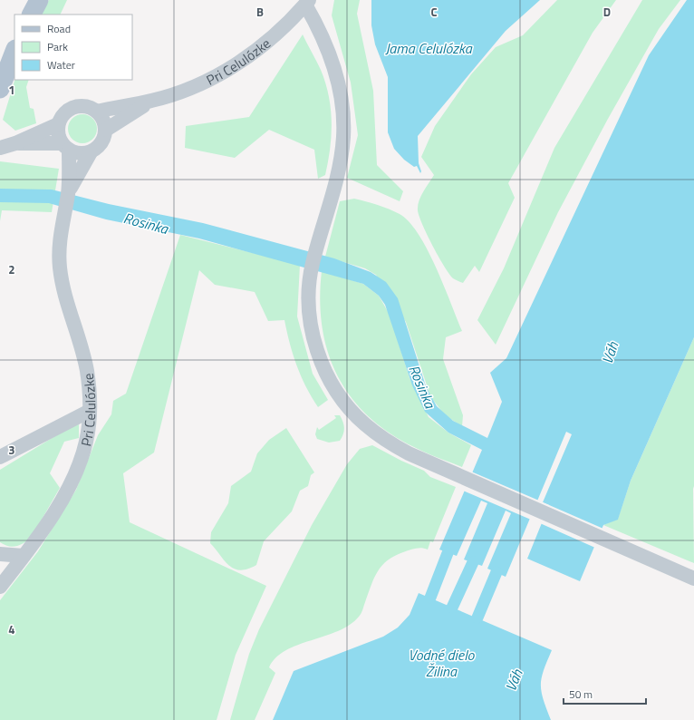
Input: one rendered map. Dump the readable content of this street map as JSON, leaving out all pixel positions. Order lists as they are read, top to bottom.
{
  "streets": {
    "street": ["Pri Celulózke"]
  },
  "water": [
    "Jama Celulózka",
    "Rosinka",
    "Váh",
    "Vodné dielo Žilina"
  ],
  "legend": ["Road", "Park", "Water"],
  "scale_bar": "50 m",
  "grid": {
    "columns": ["B", "C", "D"],
    "rows": [
      "1",
      "2",
      "3",
      "4"
    ]
  }
}
